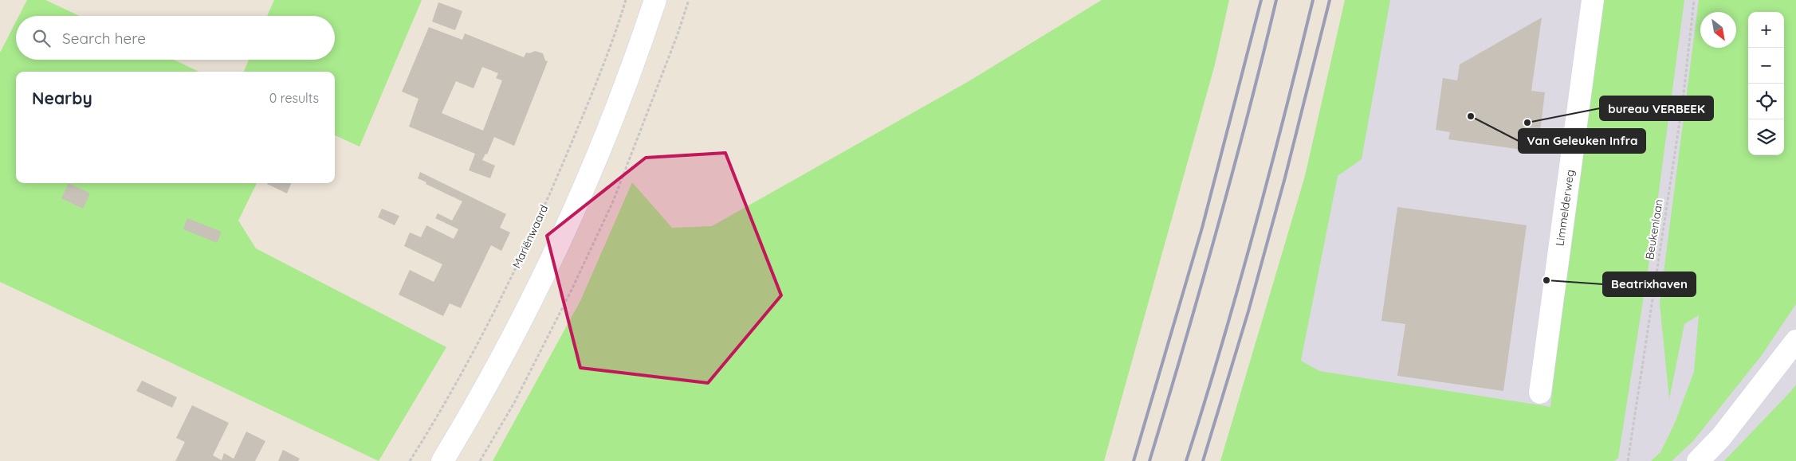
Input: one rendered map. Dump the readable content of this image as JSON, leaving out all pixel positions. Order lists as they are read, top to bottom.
{
  "streets": {
    "street": ["Limmelderweg"],
    "path": ["Beukenlaan", "Mariënwaard"]
  },
  "places": ["Van Geleuken Infra", "bureau VERBEEK", "Beatrixhaven"],
  "north": "bottom right",
  "page": {
    "map_buttons": ["+", "−"],
    "search": "Search here",
    "heading": ["Nearby", "0 results"]
  }
}
